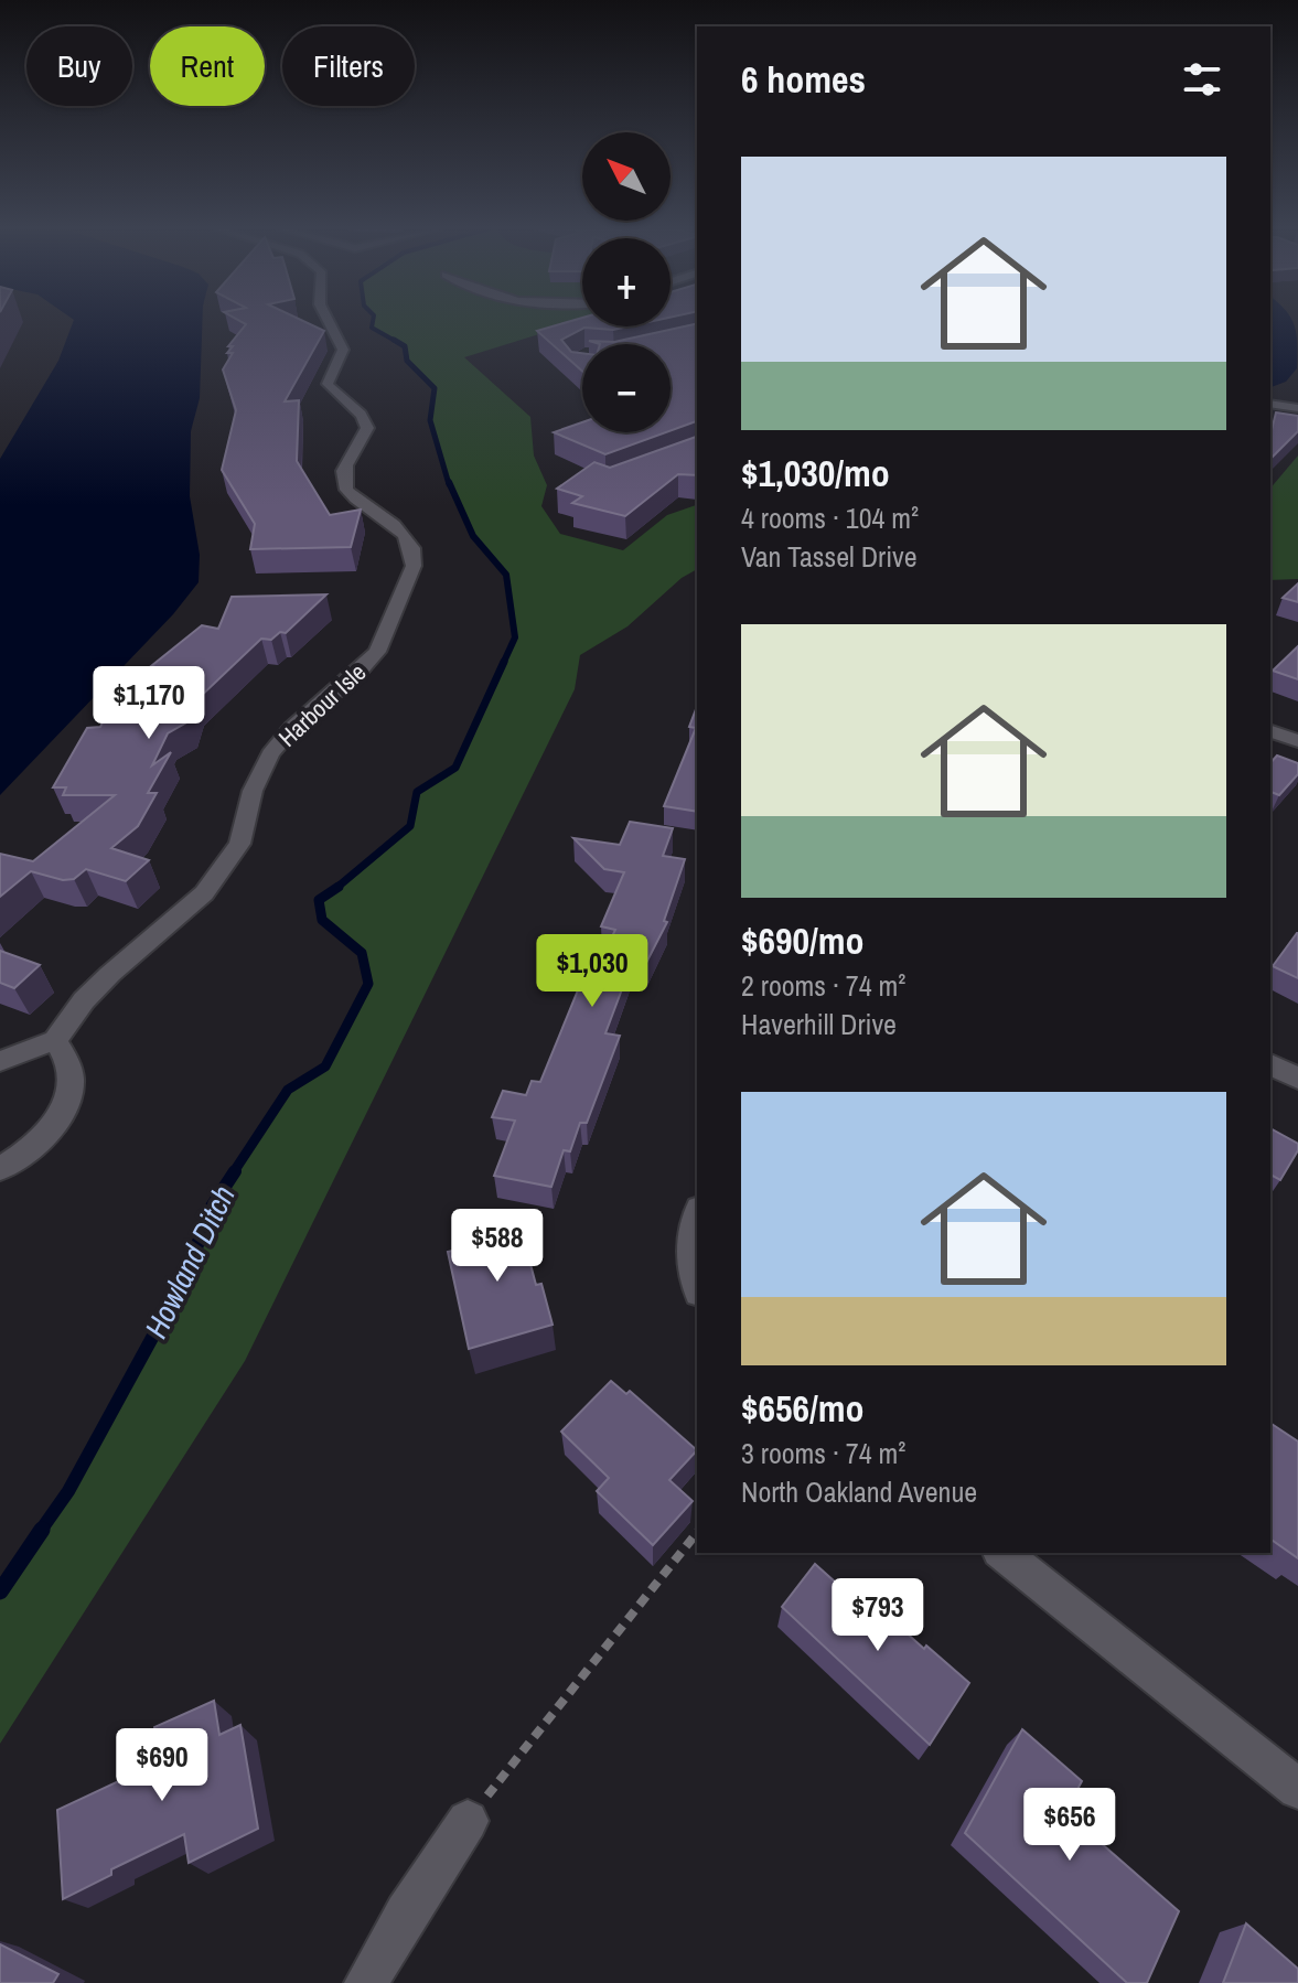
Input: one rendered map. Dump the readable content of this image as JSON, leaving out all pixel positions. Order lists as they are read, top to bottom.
{
  "streets": {
    "street": ["Harbour Isle"]
  },
  "water": ["Howland Ditch"],
  "north": "top left",
  "page": {
    "chip": ["Buy", "Rent", "Filters"],
    "heading": "6 homes",
    "map_buttons": ["+", "−"],
    "list": [
      {
        "name": "$1,030/mo",
        "note": "4 rooms · 104 m² · Van Tassel Drive"
      },
      {
        "name": "$690/mo",
        "note": "2 rooms · 74 m² · Haverhill Drive"
      },
      {
        "name": "$656/mo",
        "note": "3 rooms · 74 m² · North Oakland Avenue"
      }
    ],
    "price": [
      "$1,170",
      "$1,030",
      "$588",
      "$793",
      "$690",
      "$656"
    ]
  }
}
